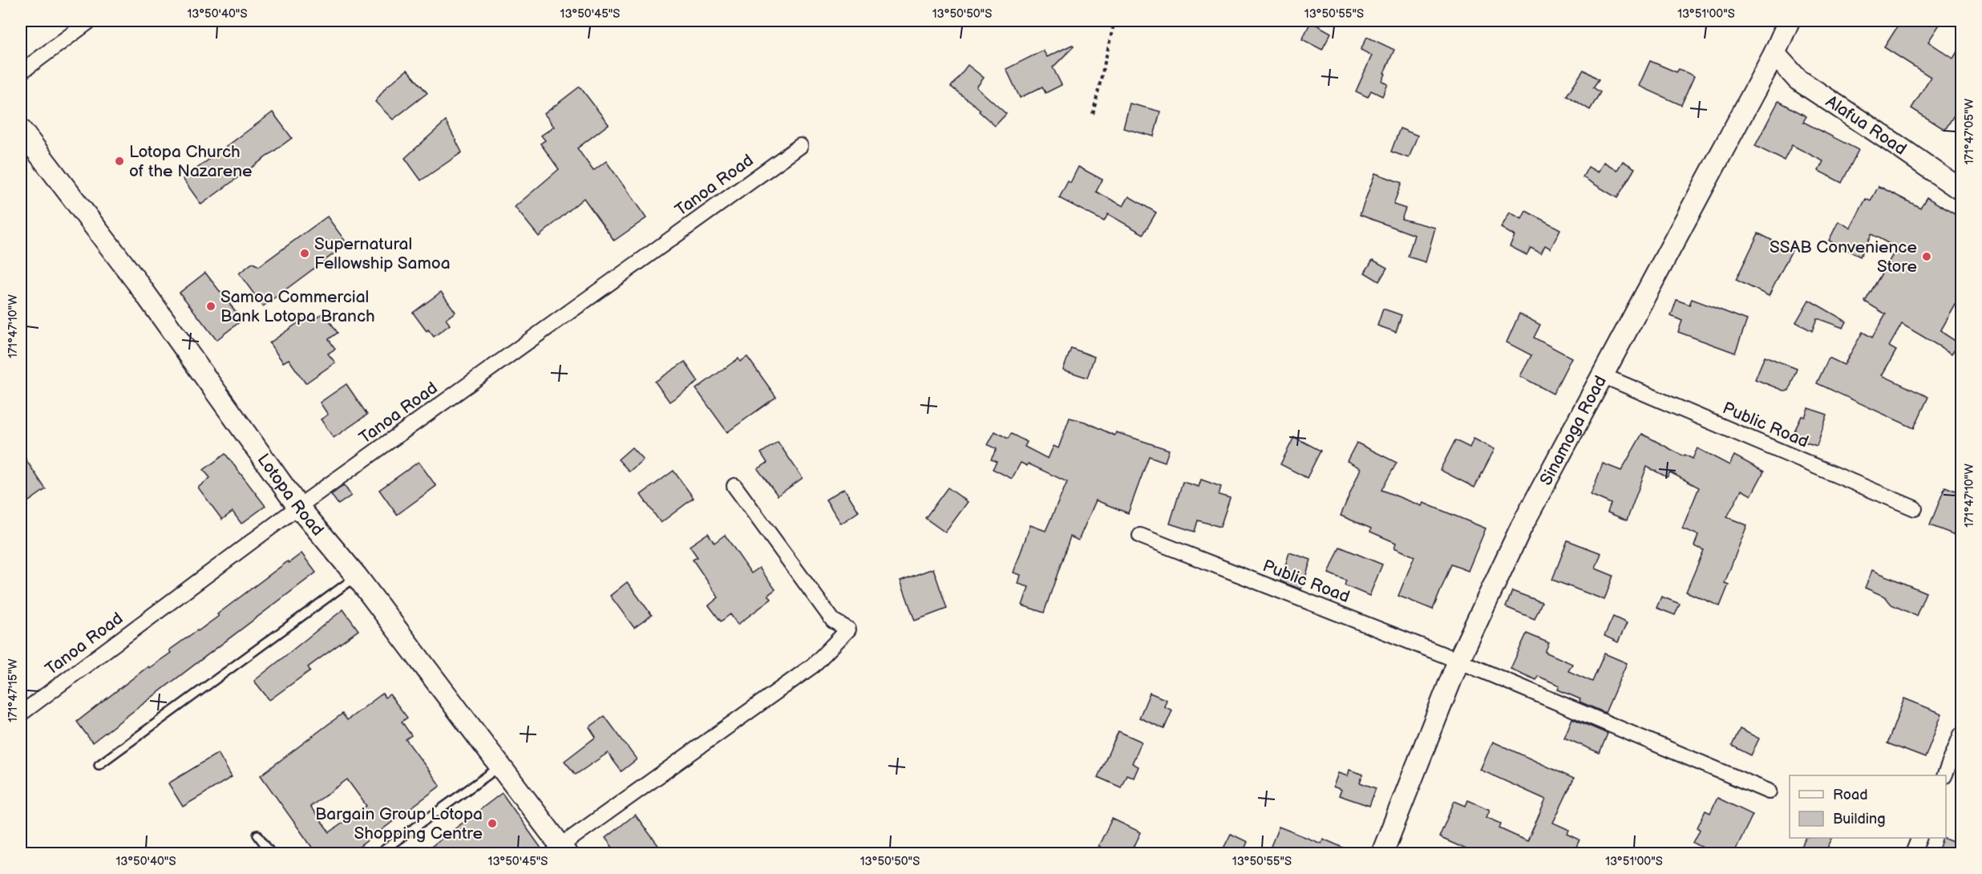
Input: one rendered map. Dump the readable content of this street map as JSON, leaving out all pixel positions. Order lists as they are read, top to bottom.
{
  "streets": {
    "street": [
      "Alafua Road",
      "Tanoa Road",
      "Public Road",
      "Sinamoga Road",
      "Lotopa Road"
    ]
  },
  "crossings": [
    ["Alafua Road", "Sinamoga Road"],
    ["Tanoa Road", "Lotopa Road"],
    ["Public Road", "Sinamoga Road"]
  ],
  "places": [
    "Lotopa Church of the Nazarene",
    "Supernatural Fellowship Samoa",
    "SSAB Convenience Store",
    "Samoa Commercial Bank Lotopa Branch",
    "Bargain Group Lotopa Shopping Centre"
  ],
  "legend": ["Road", "Building"],
  "coordinates": [
    "13°50'40\"S",
    "13°50'45\"S",
    "13°50'50\"S",
    "13°50'55\"S",
    "13°51'00\"S",
    "171°47'05\"W",
    "171°47'10\"W",
    "171°47'15\"W"
  ]
}
